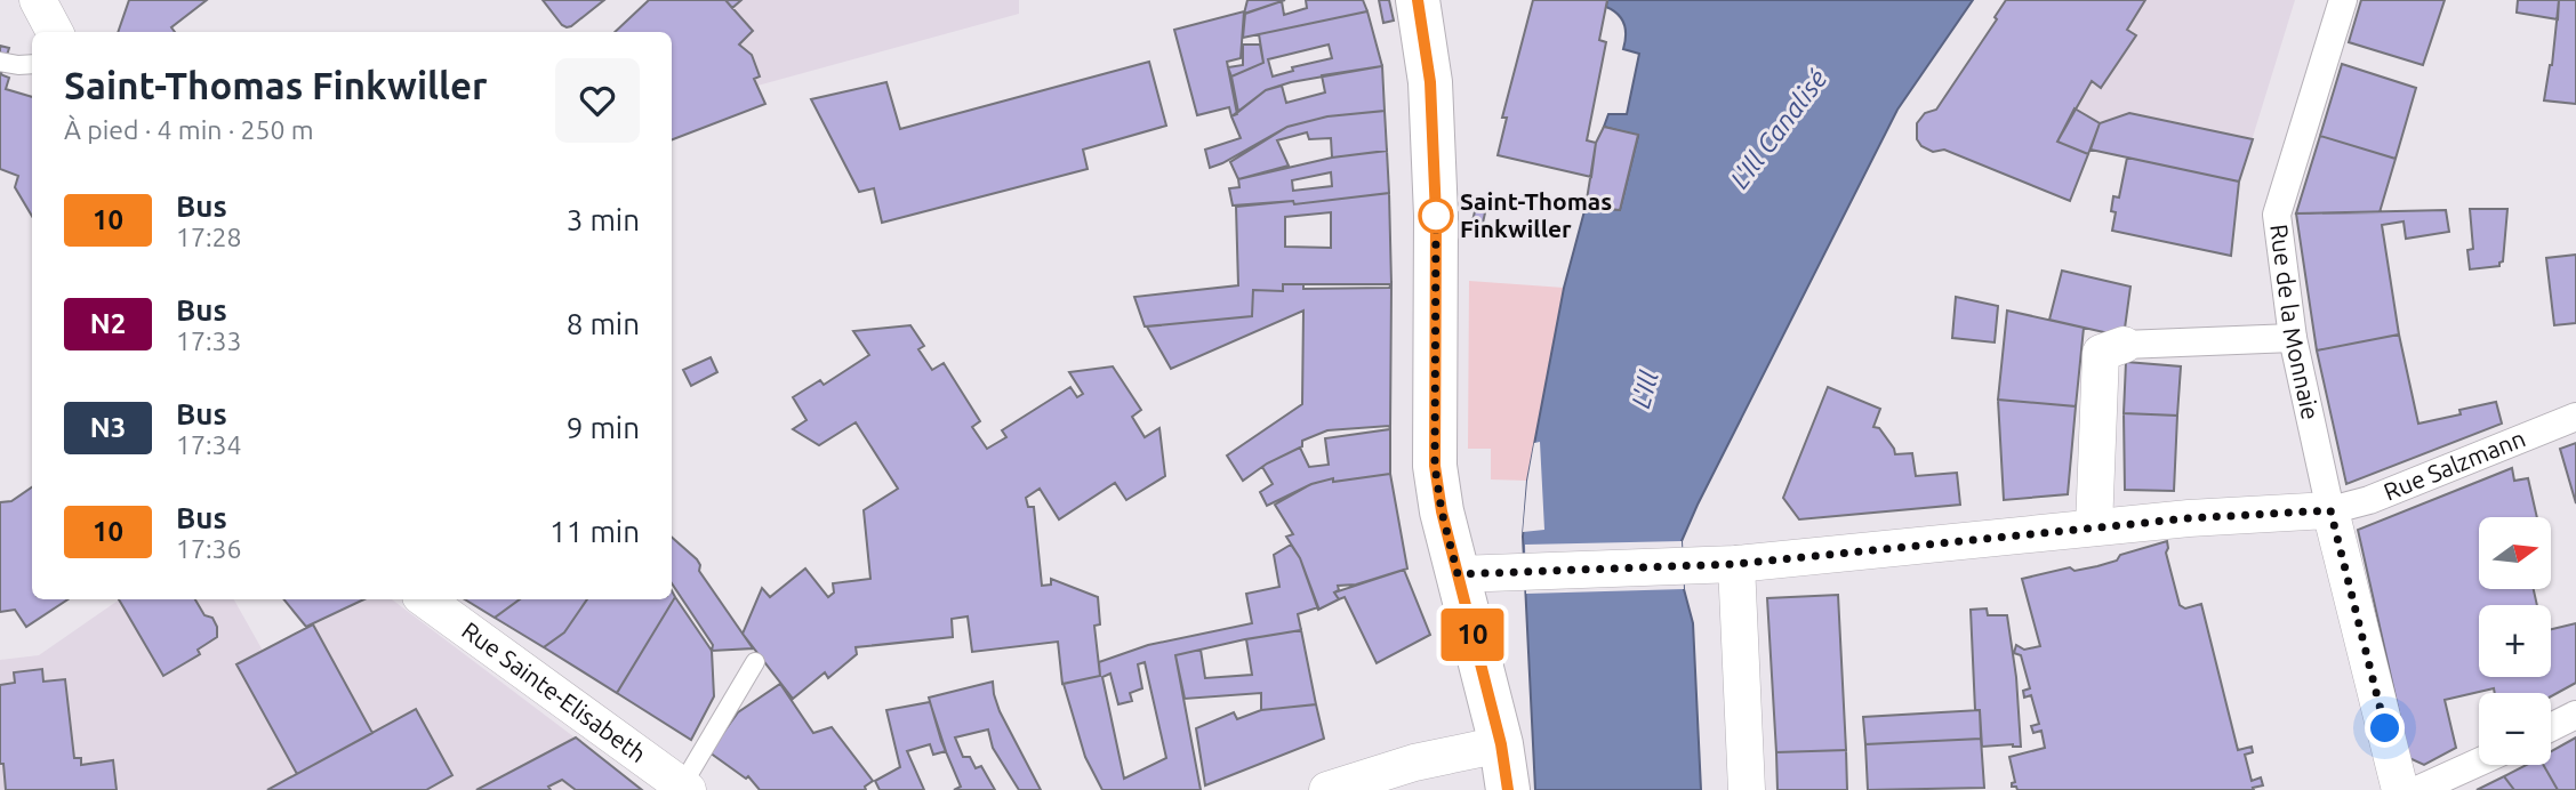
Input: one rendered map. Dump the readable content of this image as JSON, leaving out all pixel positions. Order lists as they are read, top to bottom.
{
  "streets": {
    "street": ["Rue de la Monnaie", "Rue Salzmann", "Rue Sainte-Elisabeth"]
  },
  "crossings": [
    ["Rue de la Monnaie", "Rue Salzmann"]
  ],
  "water": ["L'Ill Canalisé", "L'Ill"],
  "places": ["Saint-Thomas Finkwiller"],
  "lines": ["bus line 10"],
  "north": "right",
  "page": {
    "on_map": "10",
    "heading": ["Saint-Thomas Finkwiller", "À pied · 4 min · 250 m"],
    "list": [
      {
        "mark": "10",
        "name": "Bus",
        "note": "17:28",
        "value": "3 min"
      },
      {
        "mark": "N2",
        "name": "Bus",
        "note": "17:33",
        "value": "8 min"
      },
      {
        "mark": "N3",
        "name": "Bus",
        "note": "17:34",
        "value": "9 min"
      },
      {
        "mark": "10",
        "name": "Bus",
        "note": "17:36",
        "value": "11 min"
      }
    ],
    "map_buttons": ["+", "−"]
  }
}
